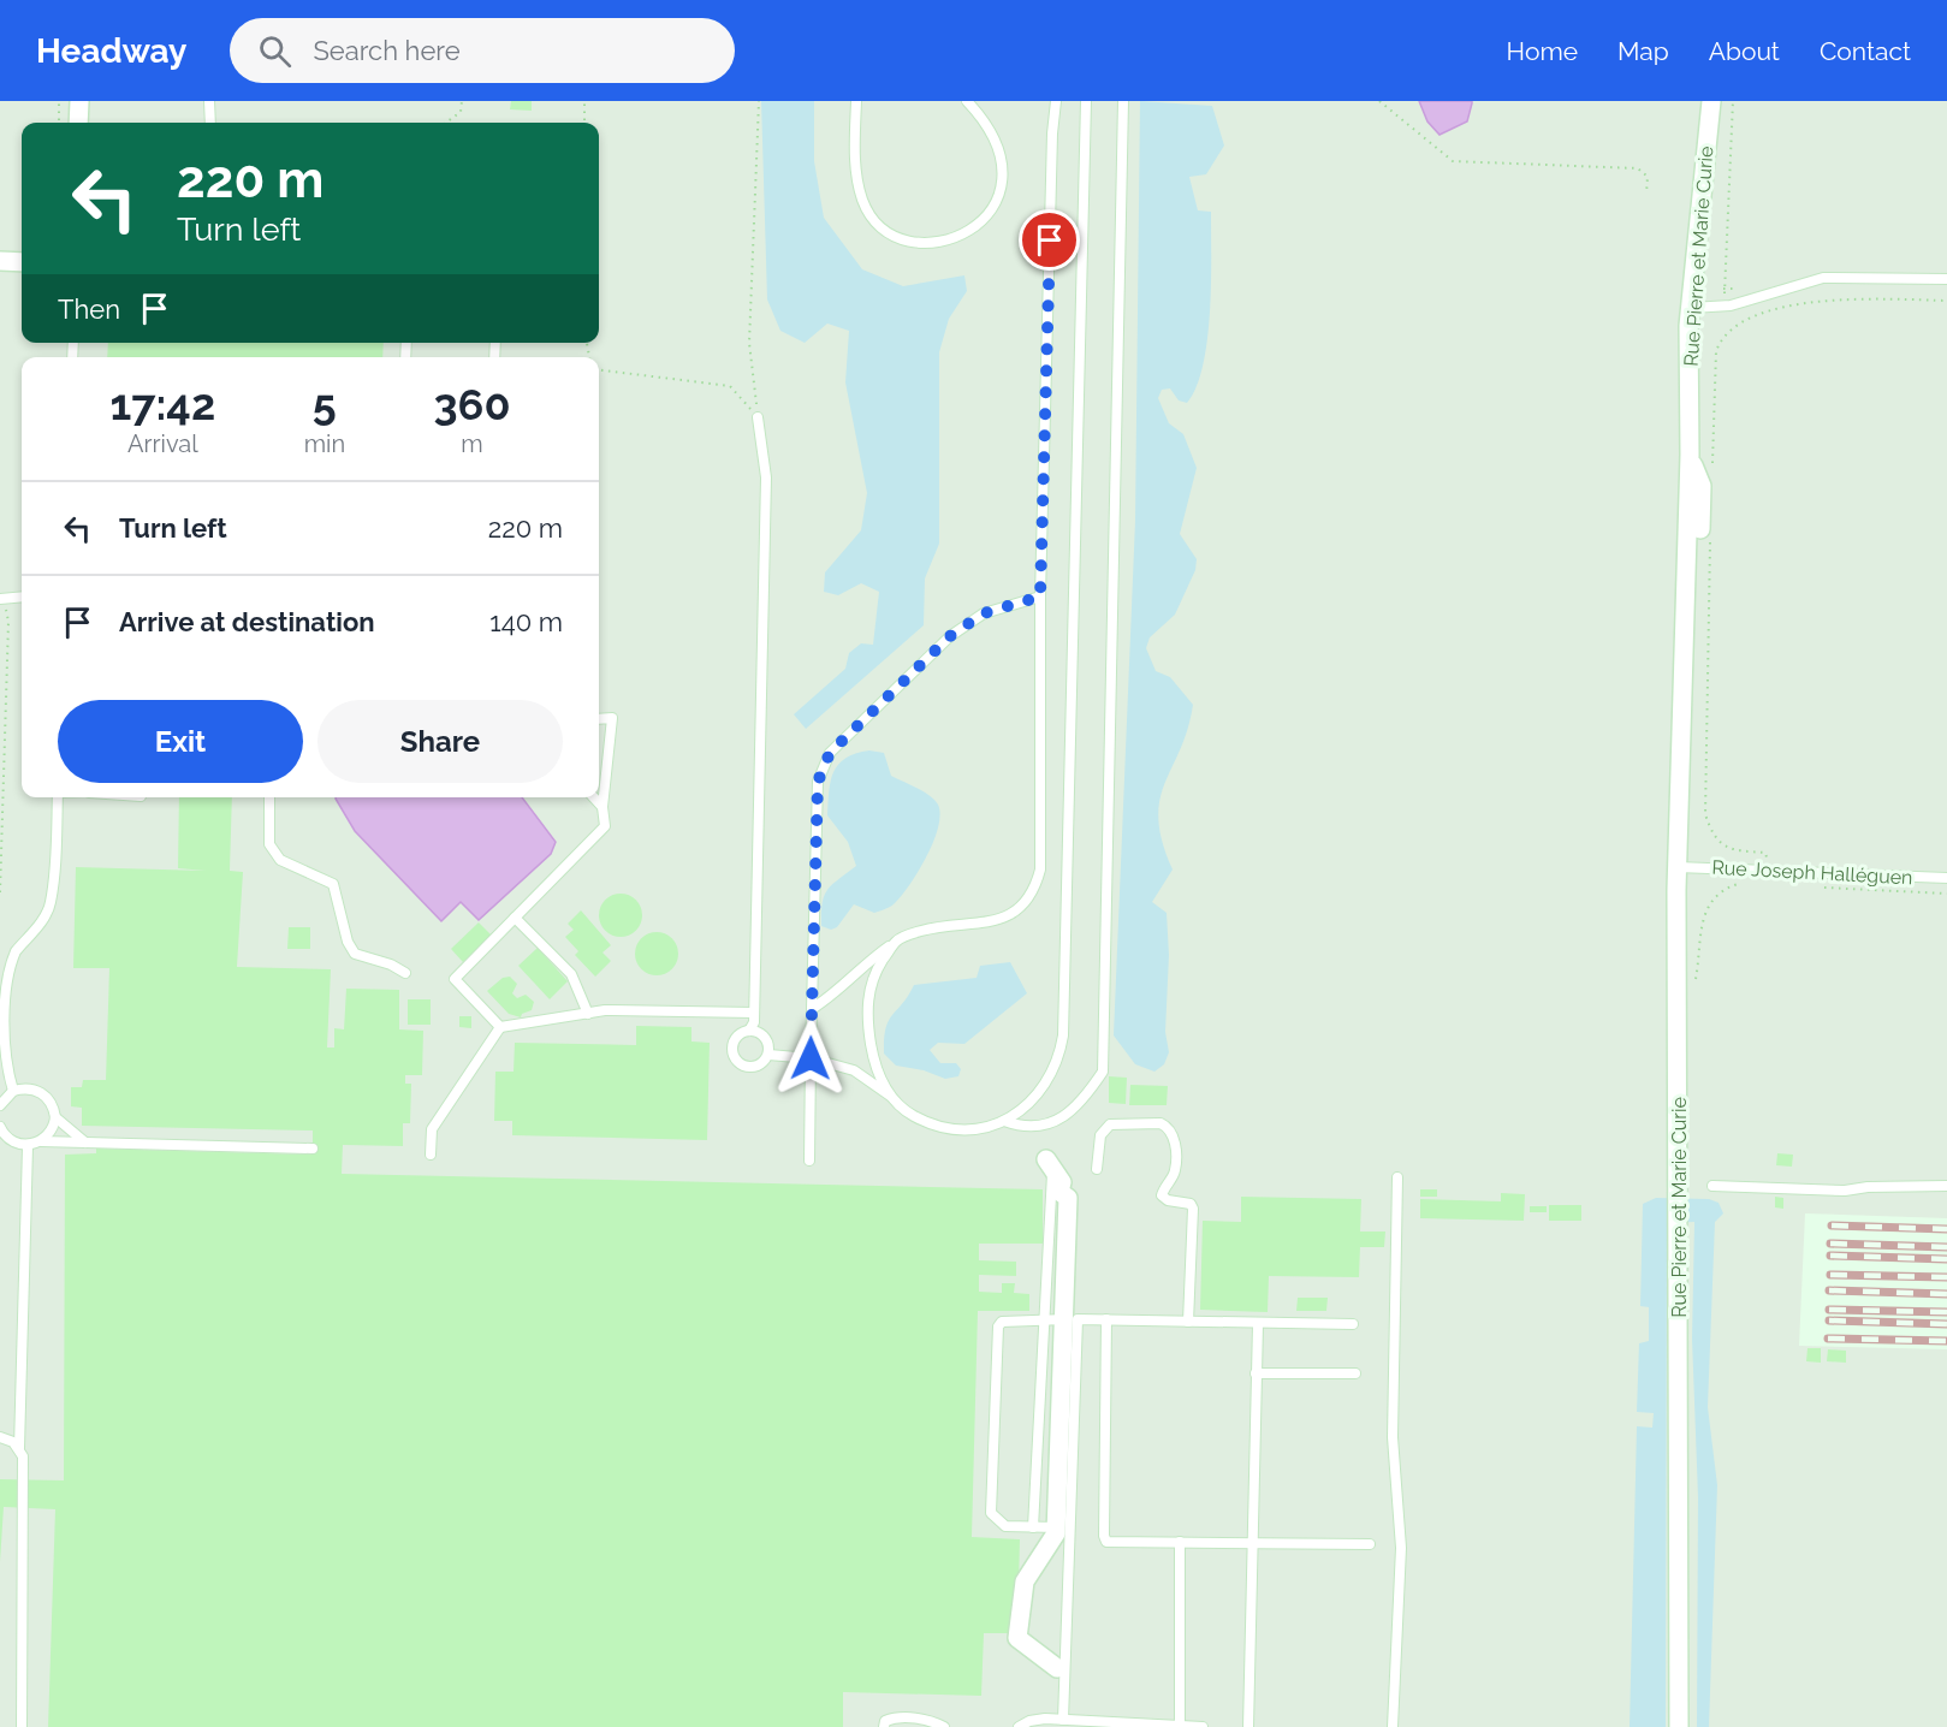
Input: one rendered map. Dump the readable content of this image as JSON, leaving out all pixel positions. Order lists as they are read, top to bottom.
{
  "streets": {
    "street": ["Rue Pierre et Marie Curie"],
    "lane": ["Rue Joseph Halléguen"]
  },
  "crossings": [
    ["Rue Pierre et Marie Curie", "Rue Joseph Halléguen"]
  ],
  "page": {
    "header": "Headway",
    "search": "Search here",
    "nav": [
      "Home",
      "Map",
      "About",
      "Contact"
    ],
    "turn": ["220 m", "Turn left"],
    "then": "Then",
    "eta": [
      "17:42",
      "Arrival",
      "5",
      "min",
      "360",
      "m"
    ],
    "list": [
      {
        "name": "Turn left",
        "value": "220 m"
      },
      {
        "name": "Arrive at destination",
        "value": "140 m"
      }
    ],
    "buttons": ["Exit", "Share"]
  }
}
